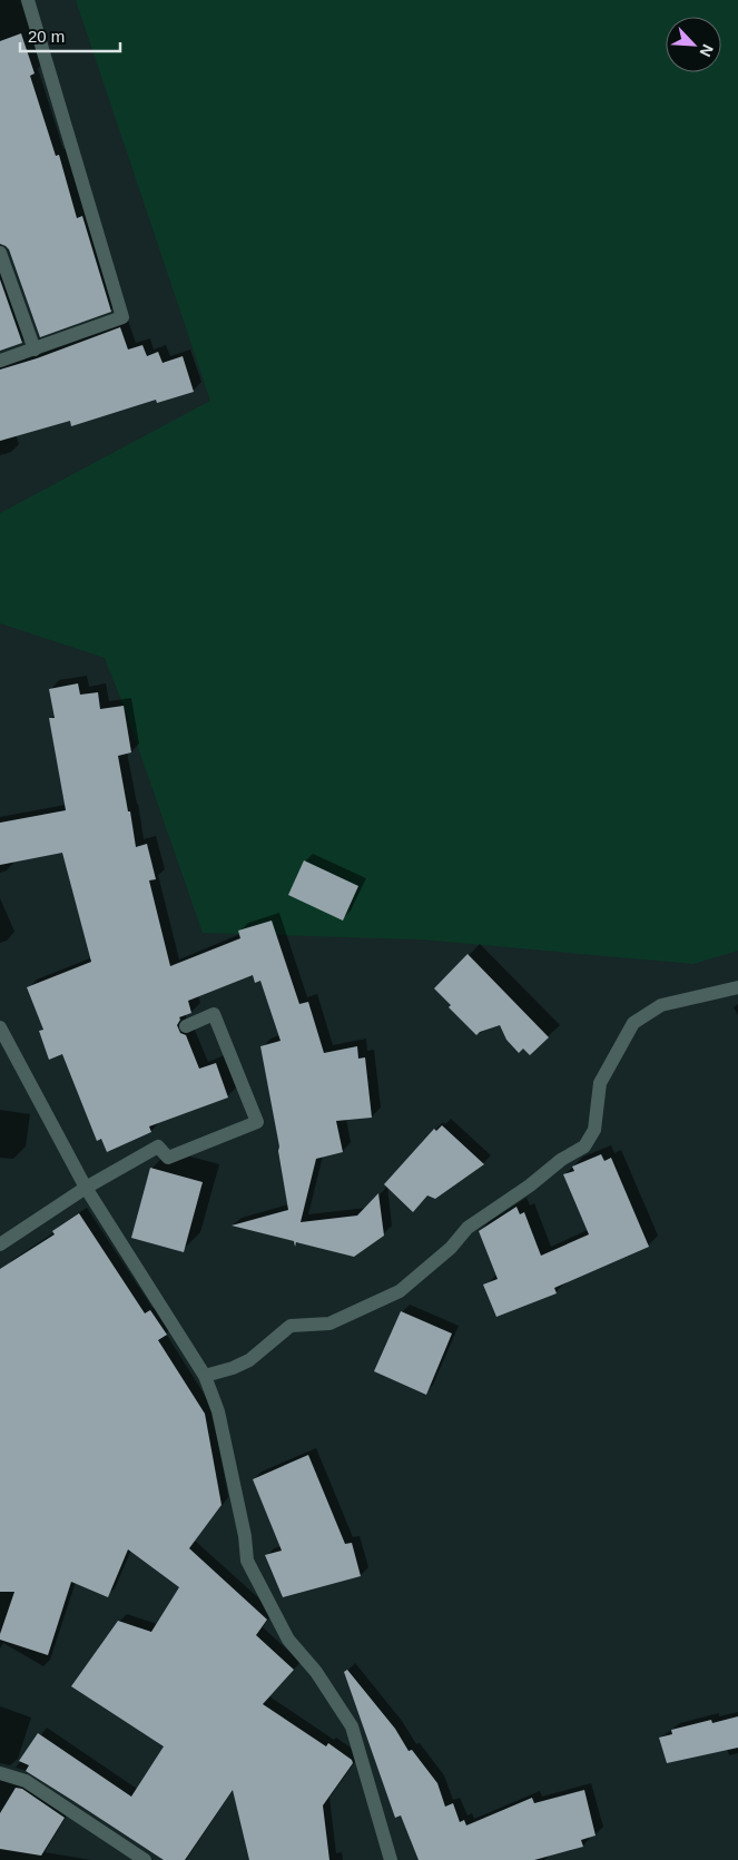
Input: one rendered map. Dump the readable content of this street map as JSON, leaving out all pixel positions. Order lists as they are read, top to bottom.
{
  "scale_bar": "20 m",
  "north": "bottom right"
}
